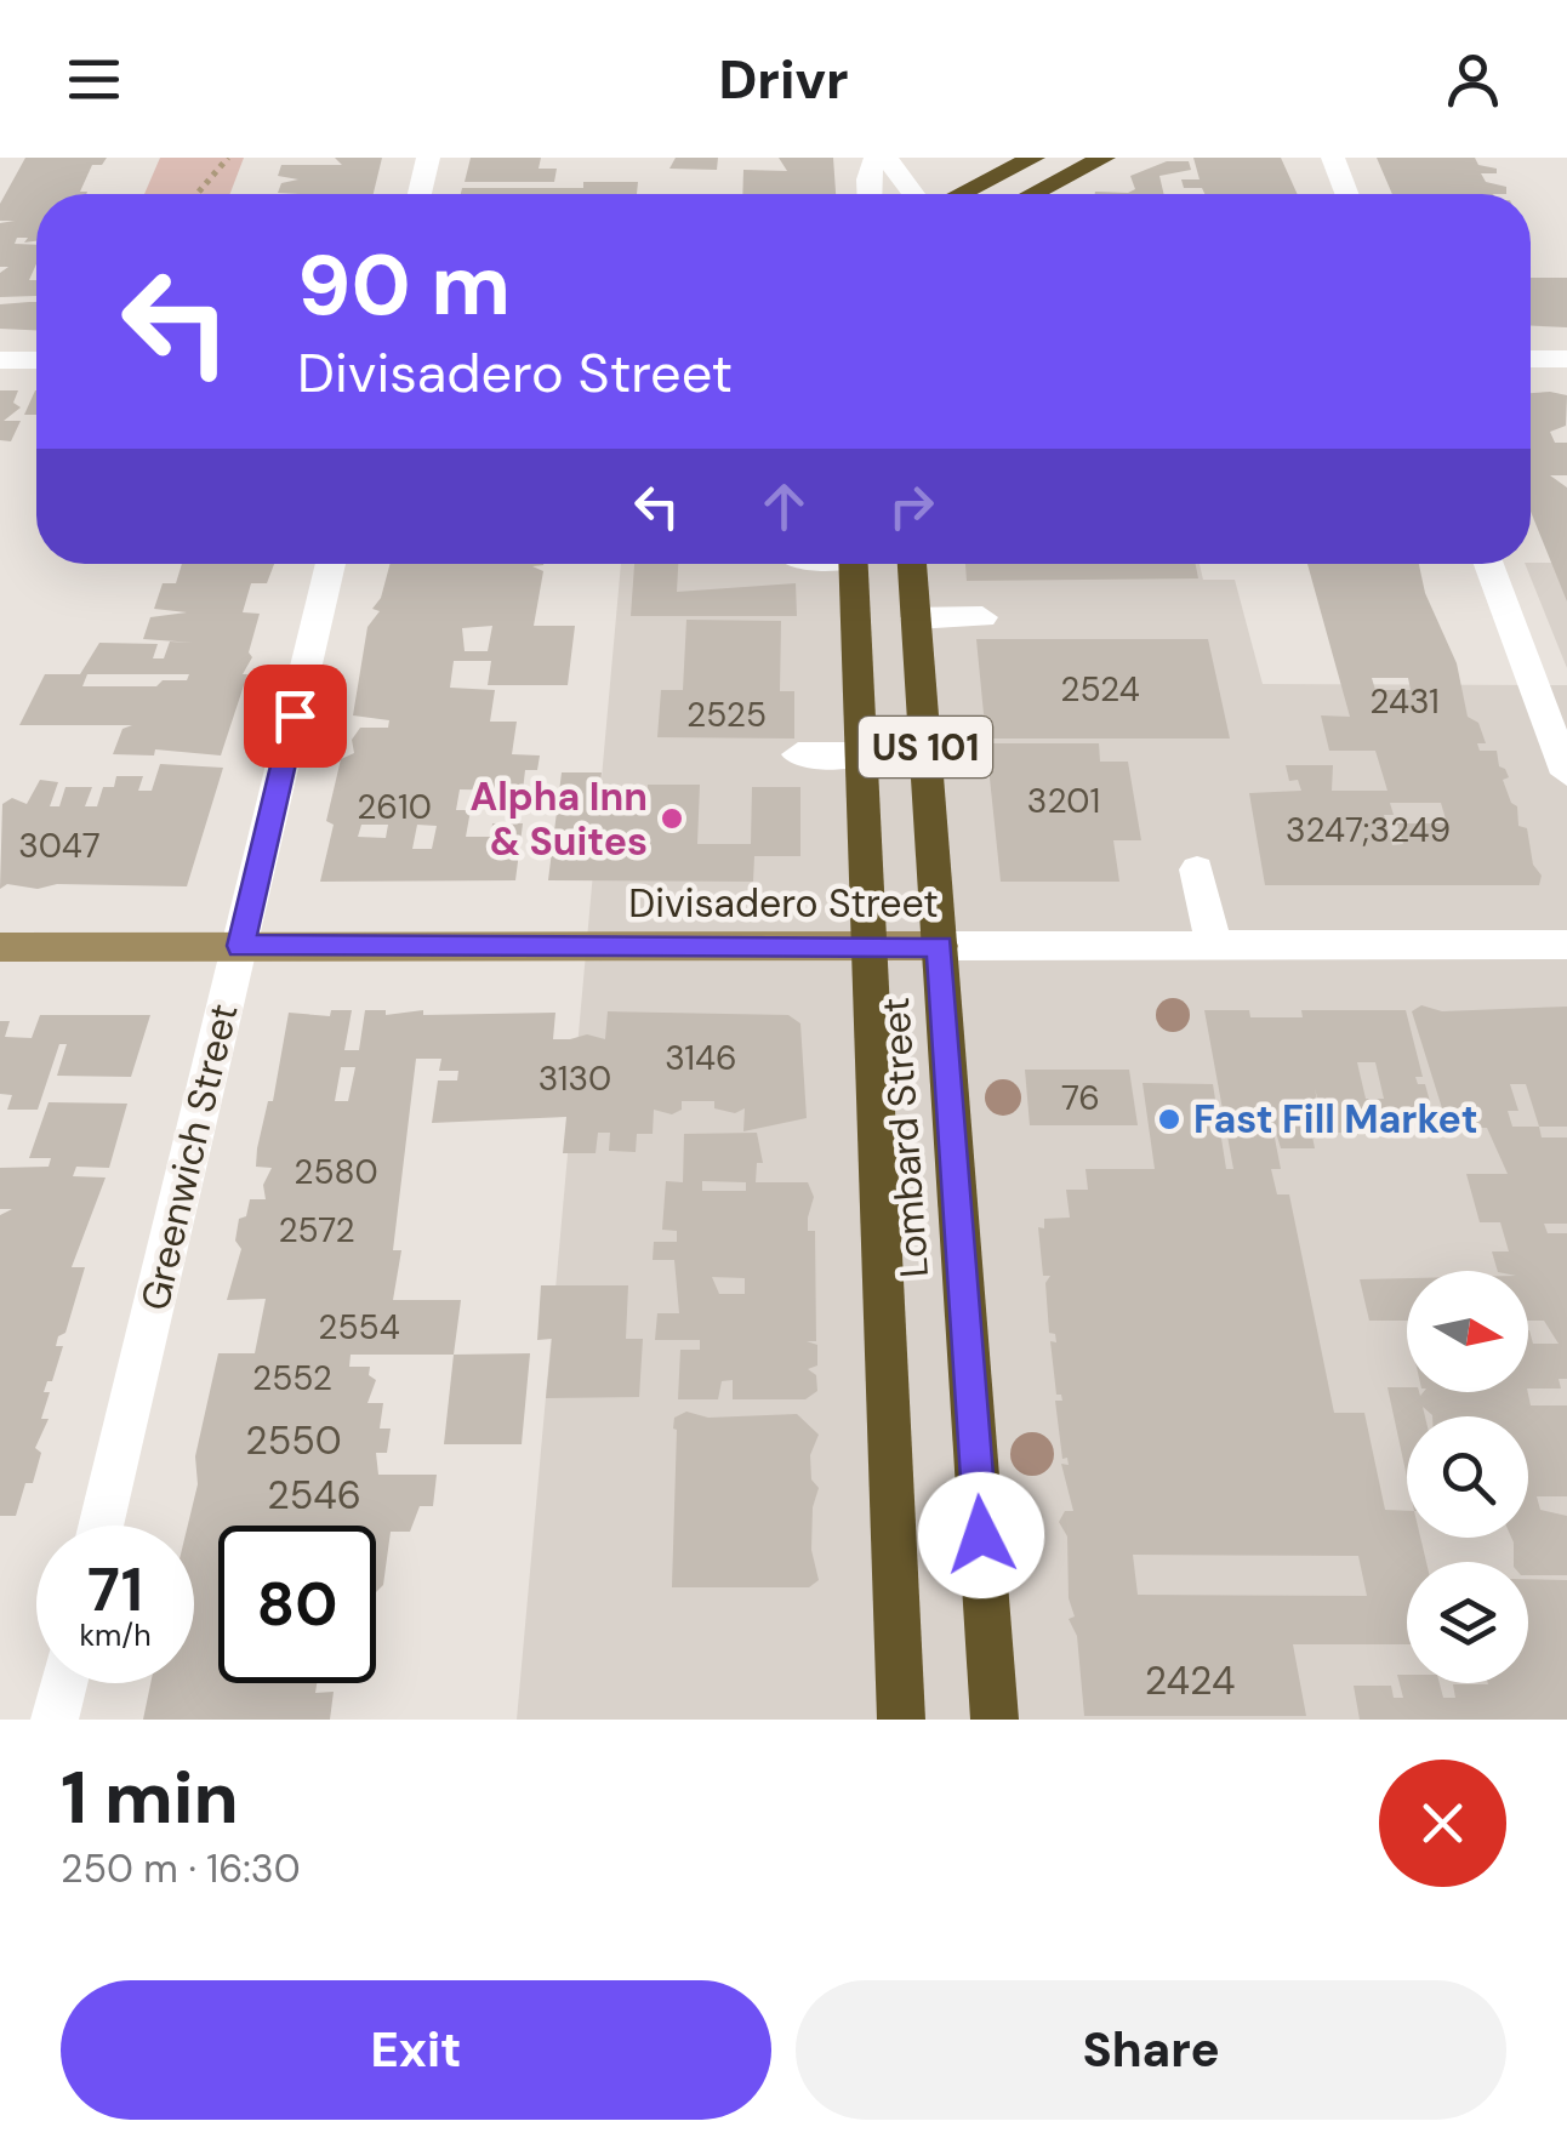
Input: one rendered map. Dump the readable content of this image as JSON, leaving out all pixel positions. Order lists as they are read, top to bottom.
{
  "streets": {
    "highway": ["US 101", "Lombard Street"],
    "main road": ["Divisadero Street"],
    "street": ["Greenwich Street"]
  },
  "crossings": [
    ["Divisadero Street", "Lombard Street"],
    ["Divisadero Street", "Greenwich Street"]
  ],
  "places": ["Alpha Inn & Suites", "Fast Fill Market"],
  "house_numbers": [
    "2524",
    "2431",
    "2525",
    "3201",
    "2610",
    "3247;3249",
    "3047",
    "3146",
    "3130",
    "76",
    "2580",
    "2572",
    "2554",
    "2552",
    "2550",
    "2546",
    "2424"
  ],
  "north": "right",
  "page": {
    "header": "Drivr",
    "turn": ["90 m", "Divisadero Street"],
    "speed": "71 km/h",
    "limit": "80",
    "heading": ["1 min", "250 m · 16:30"],
    "buttons": ["Exit", "Share"]
  }
}
